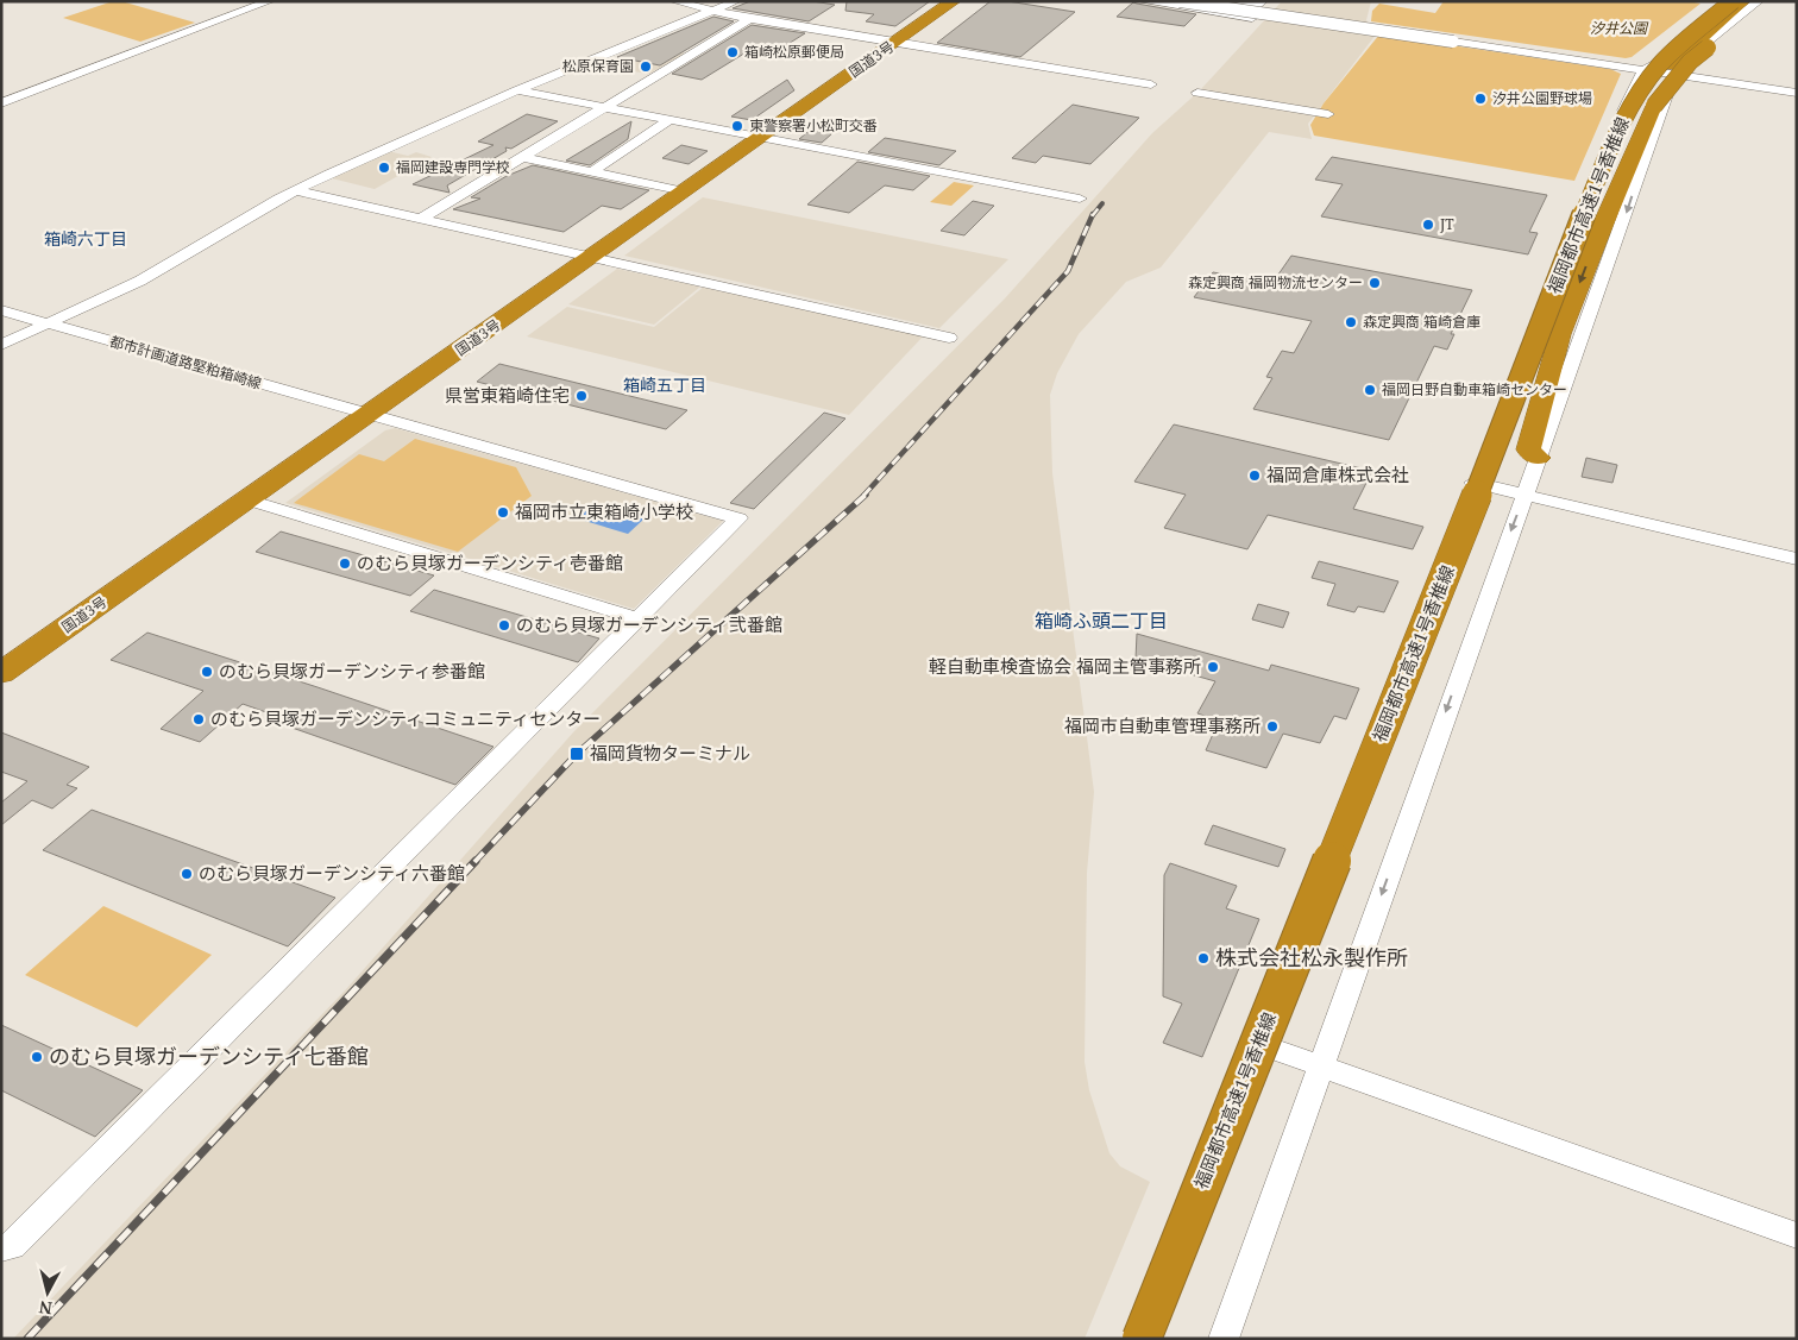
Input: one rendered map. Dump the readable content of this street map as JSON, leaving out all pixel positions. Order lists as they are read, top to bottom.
{
  "streets": {
    "highway": ["国道3号", "福岡都市高速1号香椎線"],
    "street": ["都市計画道路堅粕箱崎線"]
  },
  "crossings": [
    ["国道3号", "都市計画道路堅粕箱崎線"]
  ],
  "districts": ["箱崎六丁目", "箱崎五丁目", "箱崎ふ頭二丁目"],
  "parks": ["汐井公園"],
  "places": {
    "other": [
      "箱崎松原郵便局",
      "松原保育園",
      "汐井公園野球場",
      "東警察署小松町交番",
      "福岡建設専門学校",
      "JT",
      "森定興商 福岡物流センター",
      "森定興商 箱崎倉庫",
      "福岡日野自動車箱崎センター",
      "県営東箱崎住宅",
      "福岡倉庫株式会社",
      "福岡市立東箱崎小学校",
      "のむら貝塚ガーデンシティ壱番館",
      "のむら貝塚ガーデンシティ弐番館",
      "軽自動車検査協会 福岡主管事務所",
      "のむら貝塚ガーデンシティ参番館",
      "のむら貝塚ガーデンシティコミュニティセンター",
      "福岡市自動車管理事務所",
      "のむら貝塚ガーデンシティ六番館",
      "株式会社松永製作所",
      "のむら貝塚ガーデンシティ七番館"
    ],
    "transit": ["福岡貨物ターミナル"]
  },
  "north": "bottom"
}
